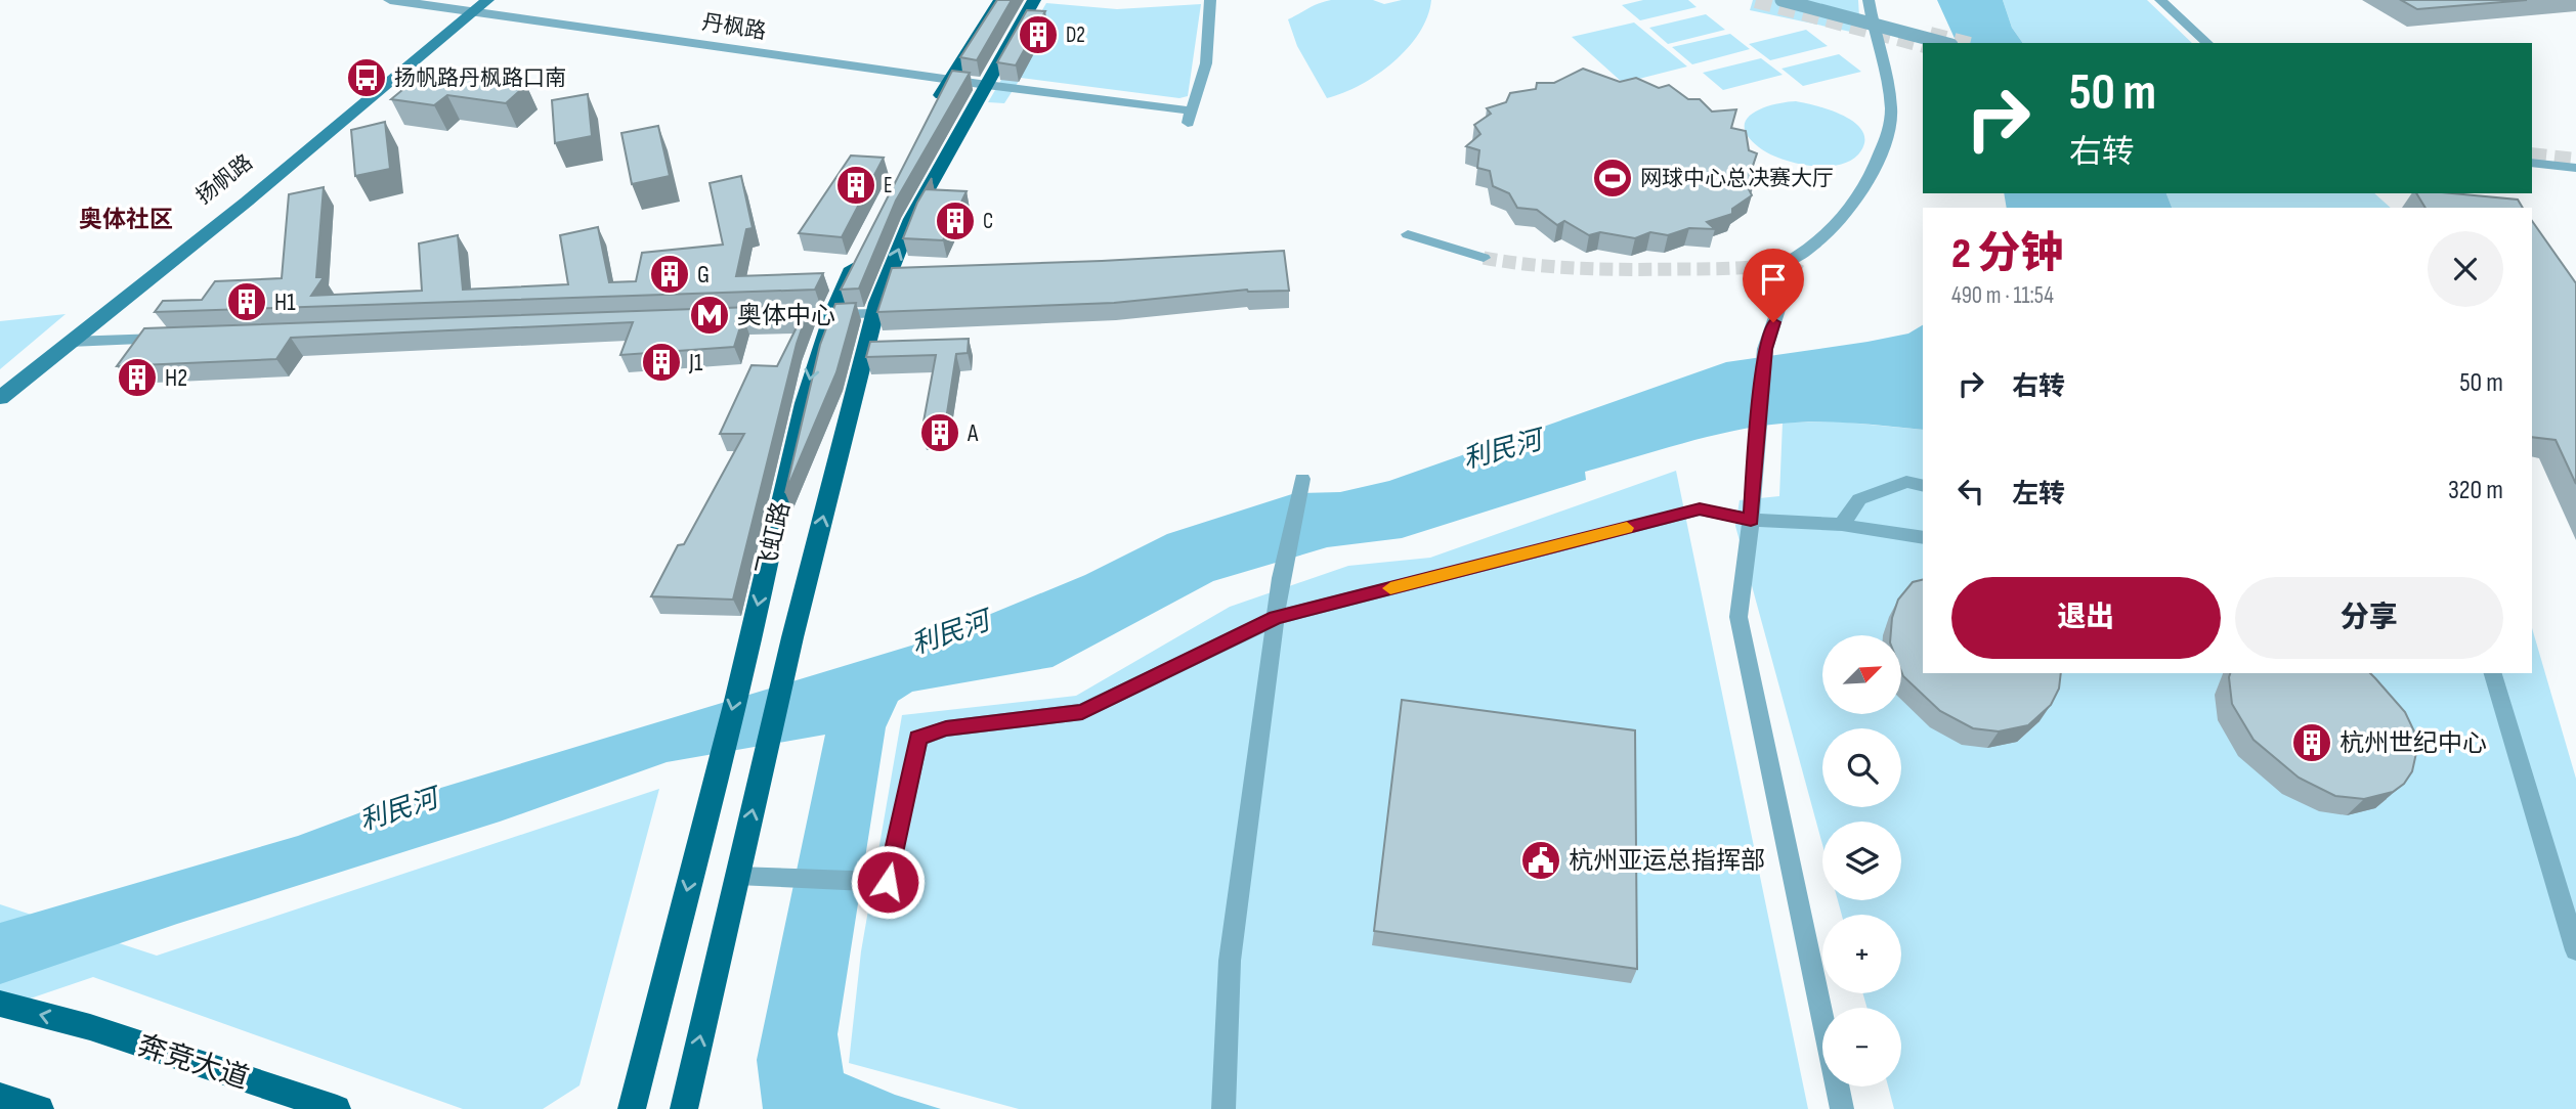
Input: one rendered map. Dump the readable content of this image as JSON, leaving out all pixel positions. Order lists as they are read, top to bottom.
{
  "streets": {
    "main road": ["扬帆路", "飞虹路", "奔竞大道"],
    "street": ["丹枫路"]
  },
  "crossings": [
    ["丹枫路", "扬帆路"],
    ["丹枫路", "飞虹路"]
  ],
  "one_way": ["奔竞大道"],
  "districts": ["奥体社区"],
  "water": ["利民河"],
  "places": {
    "building": [
      "D2",
      "E",
      "C",
      "G",
      "H1",
      "J1",
      "H2",
      "A",
      "杭州世纪中心"
    ],
    "bus stop": ["扬帆路丹枫路口南"],
    "sports": ["网球中心总决赛大厅"],
    "metro station": ["奥体中心"],
    "public building": ["杭州亚运总指挥部"]
  },
  "north": "top right",
  "page": {
    "turn": ["50 m", "右转"],
    "heading": ["2 分钟", "490 m · 11:54"],
    "list": [
      {
        "name": "右转",
        "value": "50 m"
      },
      {
        "name": "左转",
        "value": "320 m"
      }
    ],
    "buttons": ["退出", "分享"],
    "map_buttons": ["+", "−"]
  }
}
